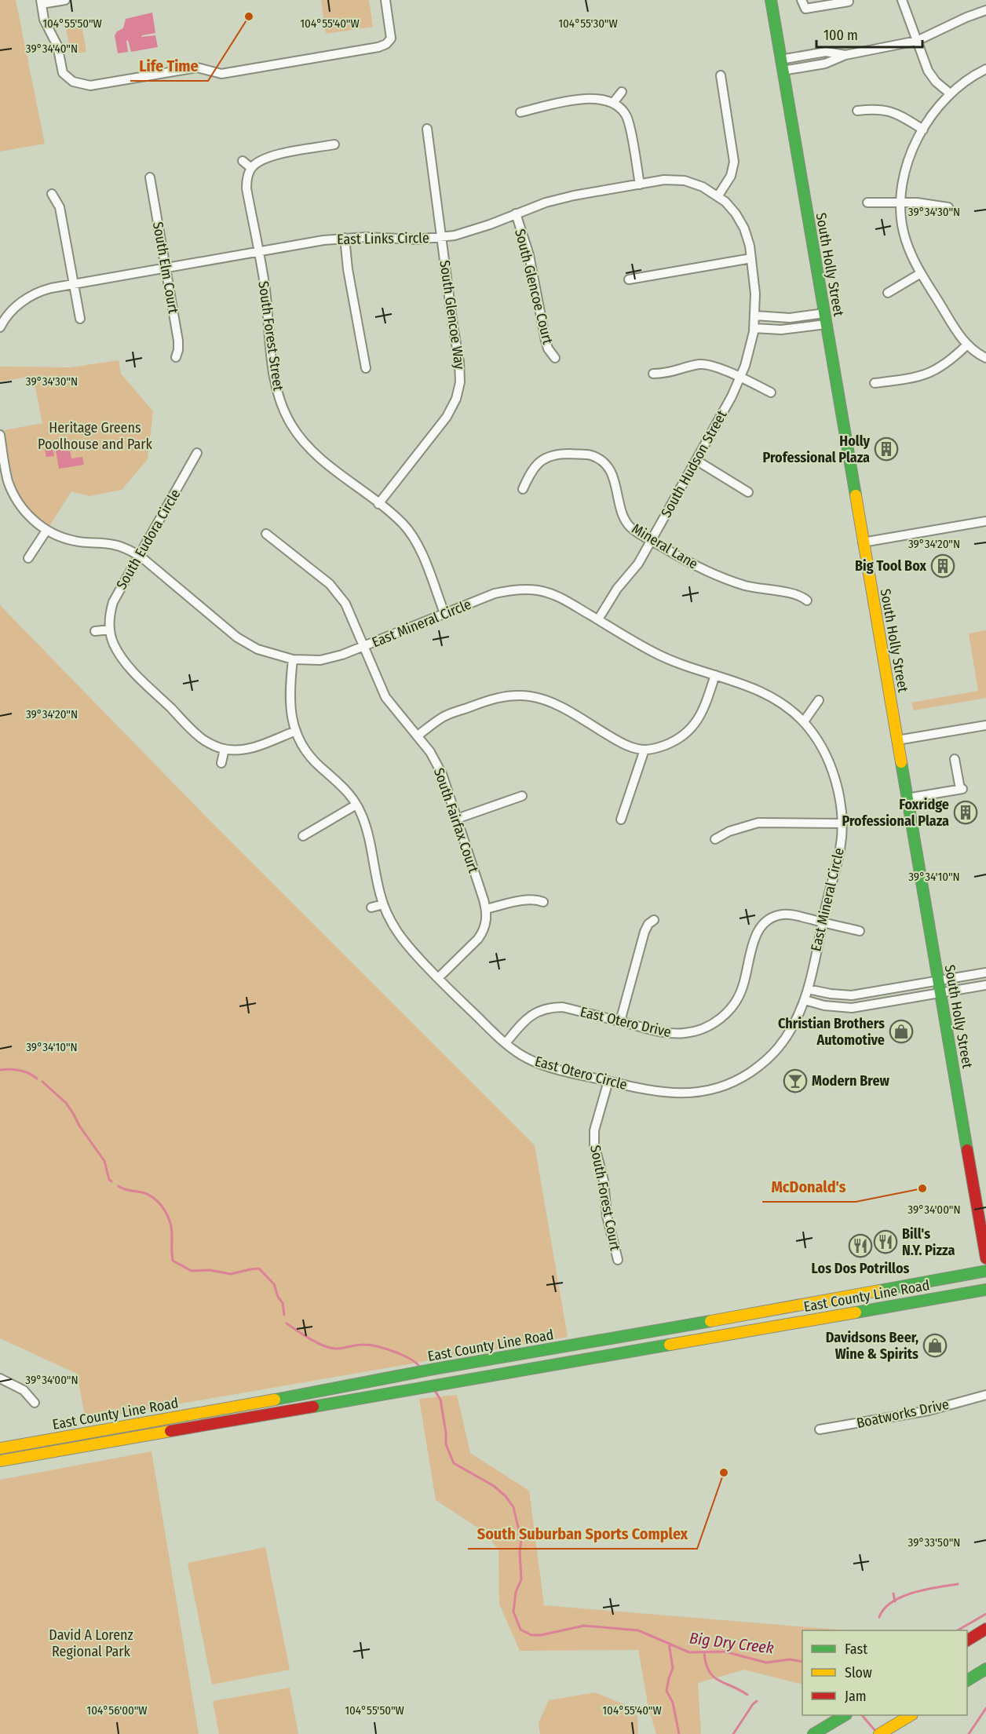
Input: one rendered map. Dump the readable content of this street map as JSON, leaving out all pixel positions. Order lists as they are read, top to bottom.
{
  "streets": {
    "main road": ["South Holly Street", "East County Line Road"],
    "street": [
      "East Links Circle",
      "South Elm Court",
      "South Glencoe Court",
      "South Glencoe Way",
      "South Forest Street",
      "South Hudson Street",
      "South Eudora Circle",
      "Mineral Lane",
      "East Mineral Circle",
      "South Fairfax Court",
      "East Otero Drive",
      "East Otero Circle",
      "South Forest Court",
      "Boatworks Drive"
    ]
  },
  "crossings": [
    ["East Links Circle", "South Elm Court"],
    ["East Links Circle", "South Glencoe Court"],
    ["East Links Circle", "South Glencoe Way"],
    ["East Links Circle", "South Forest Street"],
    ["East Links Circle", "South Hudson Street"],
    ["South Glencoe Way", "South Forest Street"],
    ["South Forest Street", "East Mineral Circle"],
    ["South Hudson Street", "Mineral Lane"],
    ["South Hudson Street", "East Mineral Circle"],
    ["South Eudora Circle", "East Mineral Circle"],
    ["South Eudora Circle", "East Otero Circle"],
    ["East Mineral Circle", "South Fairfax Court"],
    ["East Mineral Circle", "East Otero Drive"],
    ["East Mineral Circle", "East Otero Circle"],
    ["South Fairfax Court", "East Otero Circle"],
    ["East Otero Drive", "East Otero Circle"],
    ["East Otero Circle", "South Forest Court"]
  ],
  "water": ["Big Dry Creek"],
  "parks": ["Heritage Greens Poolhouse and Park", "David A Lorenz Regional Park"],
  "places": {
    "other": ["Life Time", "McDonald's", "South Suburban Sports Complex"],
    "building": ["Holly Professional Plaza", "Big Tool Box", "Foxridge Professional Plaza"],
    "shop": ["Christian Brothers Automotive", "Davidsons Beer, Wine & Spirits"],
    "bar": ["Modern Brew"],
    "restaurant": ["Bill's N.Y. Pizza", "Los Dos Potrillos"]
  },
  "legend": ["Fast", "Slow", "Jam"],
  "scale_bar": "100 m",
  "coordinates": [
    "104°55'50\"W",
    "104°55'40\"W",
    "104°55'30\"W",
    "39°34'40\"N",
    "39°34'30\"N",
    "39°34'20\"N",
    "39°34'10\"N",
    "39°34'00\"N",
    "39°33'50\"N",
    "104°56'00\"W"
  ]
}
